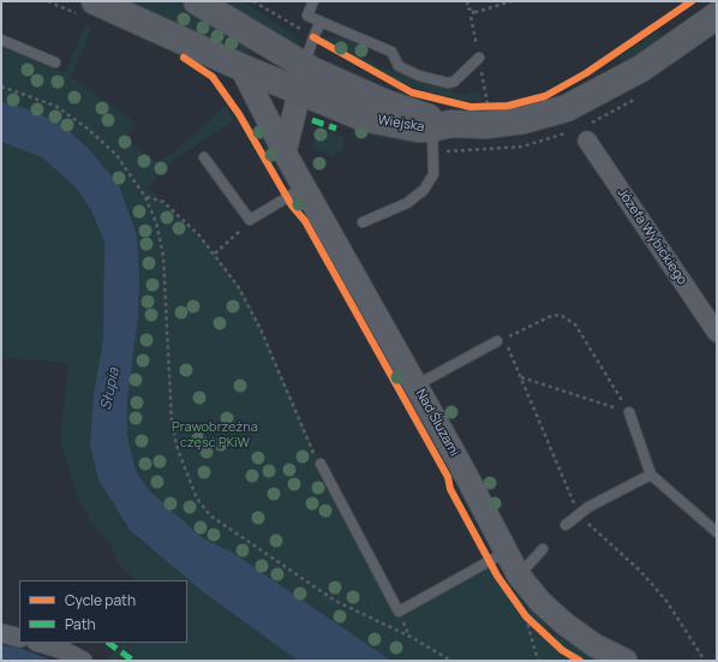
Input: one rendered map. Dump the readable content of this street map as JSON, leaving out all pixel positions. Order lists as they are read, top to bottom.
{
  "streets": {
    "main road": ["Wiejska"],
    "street": ["Józefa Wybickiego", "Nad Śluzami"]
  },
  "crossings": [
    ["Wiejska", "Nad Śluzami"]
  ],
  "water": ["Słupia"],
  "parks": ["Prawobrzeżna część PKiW"],
  "legend": ["Cycle path", "Path"]
}
